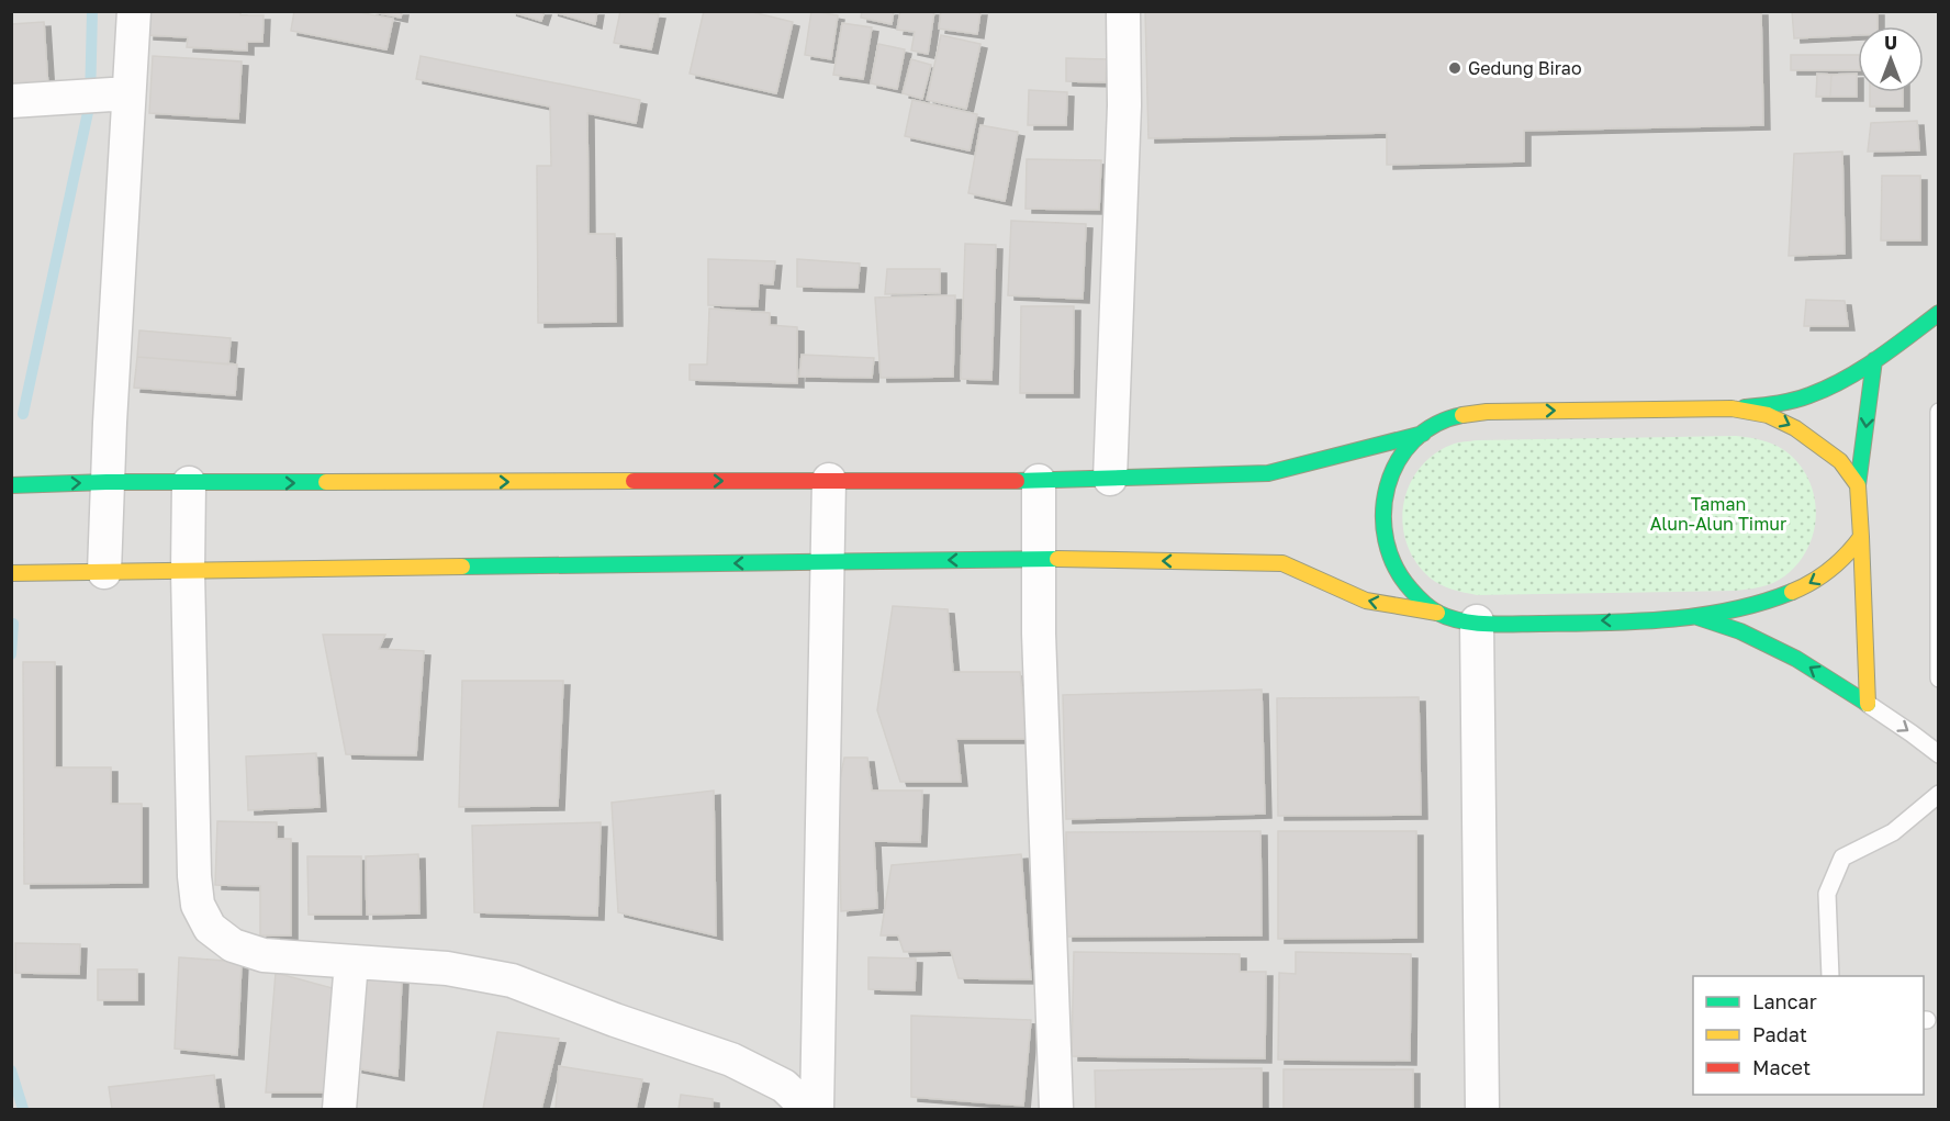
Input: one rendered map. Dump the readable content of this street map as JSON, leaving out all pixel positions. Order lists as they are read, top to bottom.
{
  "parks": ["Taman Alun-Alun Timur"],
  "places": ["Gedung Birao"],
  "legend": ["Lancar", "Padat", "Macet"],
  "north": "top"
}
